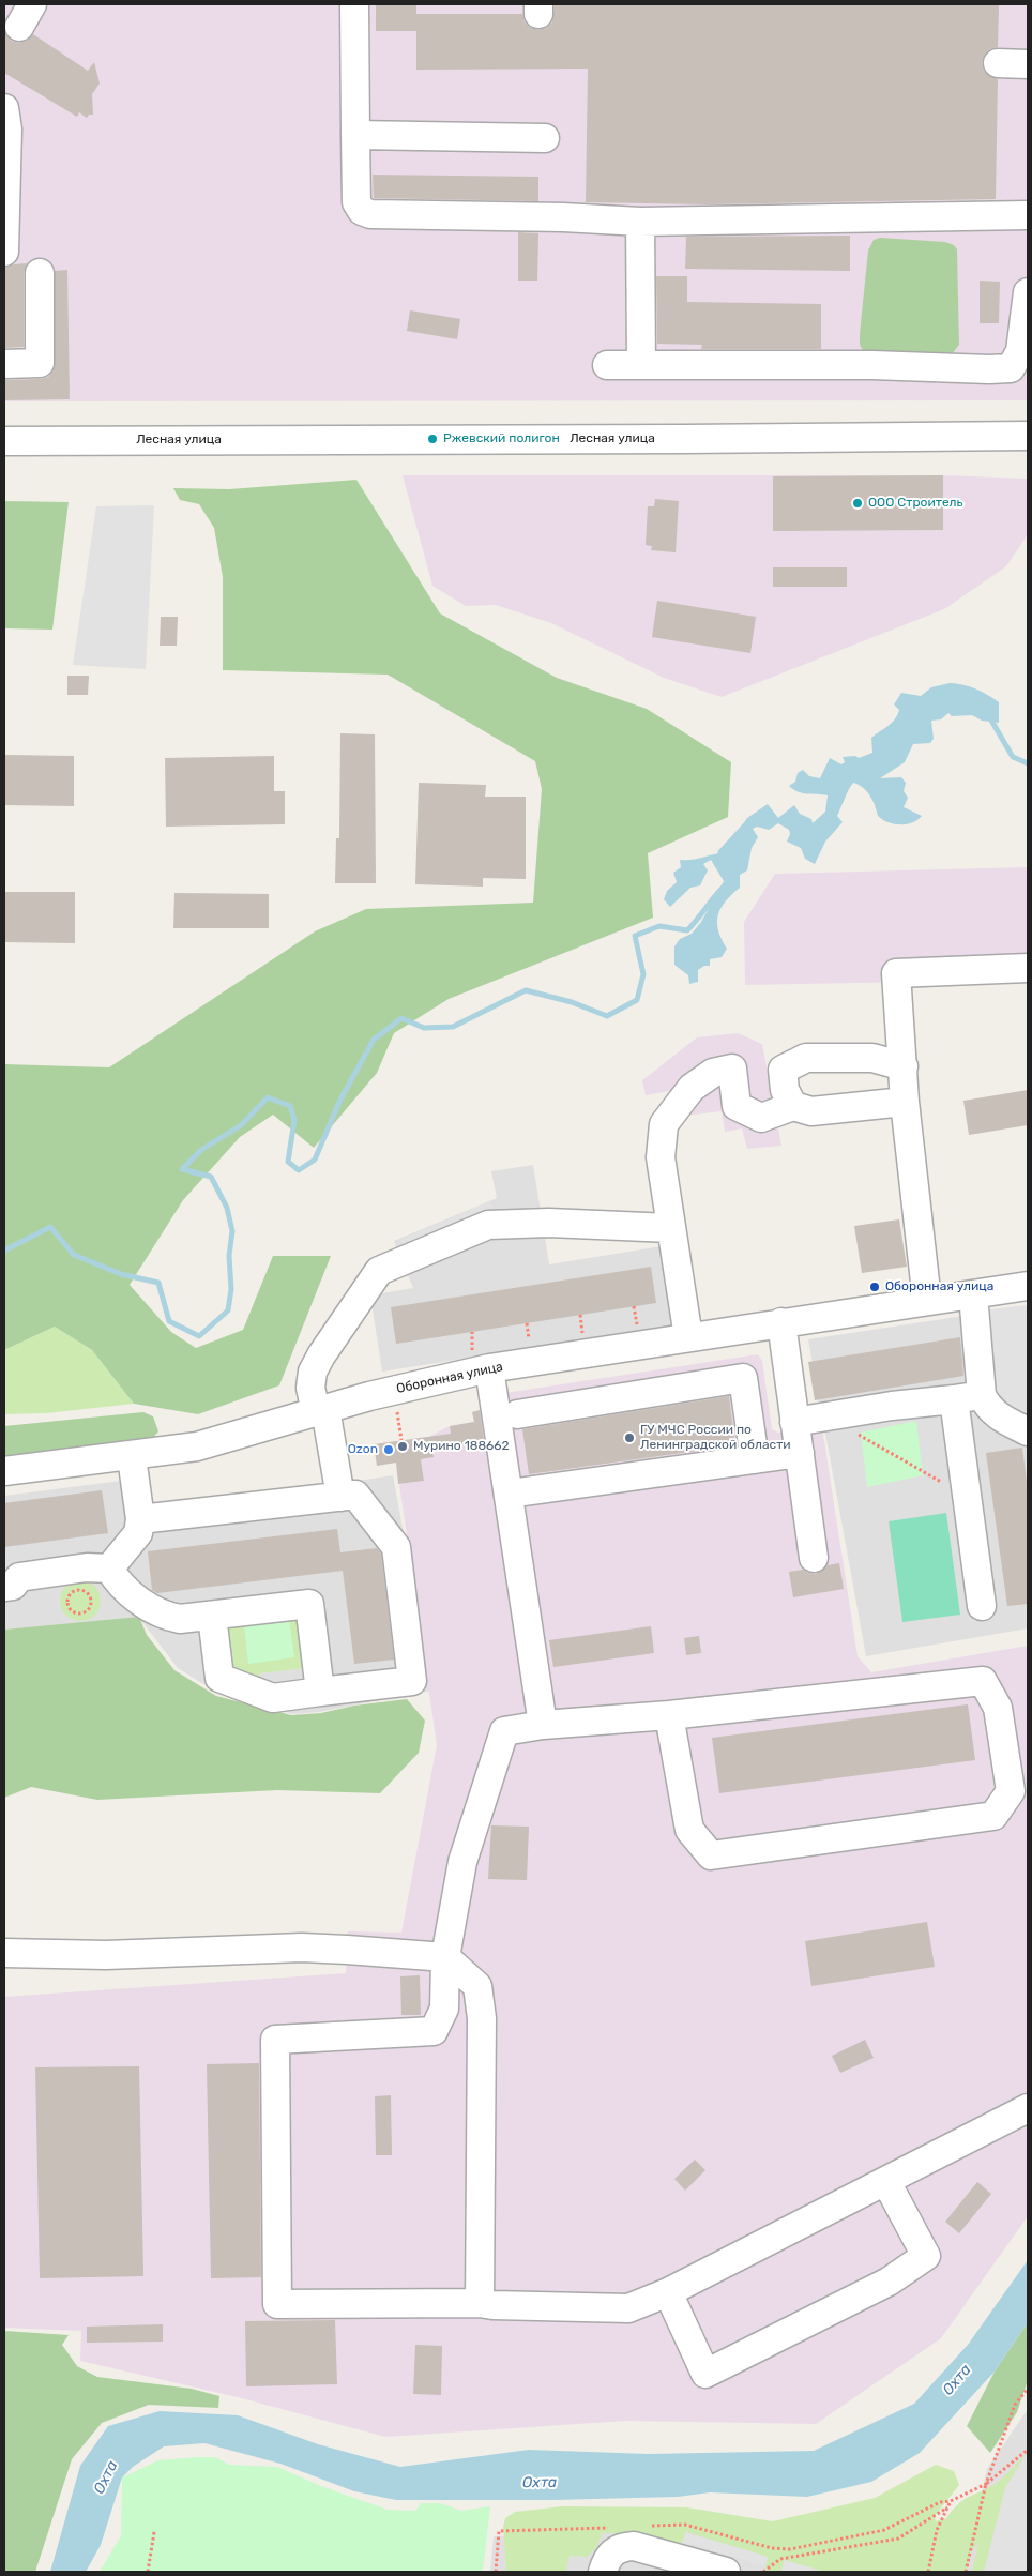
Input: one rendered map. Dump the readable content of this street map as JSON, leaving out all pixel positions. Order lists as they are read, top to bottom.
{
  "streets": {
    "street": ["Лесная улица", "Оборонная улица"]
  },
  "water": ["Охта"],
  "places": [
    "Ржевский полигон",
    "ООО Строитель",
    "Оборонная улица",
    "ГУ МЧС России по Ленинградской области",
    "Мурино 188662",
    "Ozon"
  ]
}
